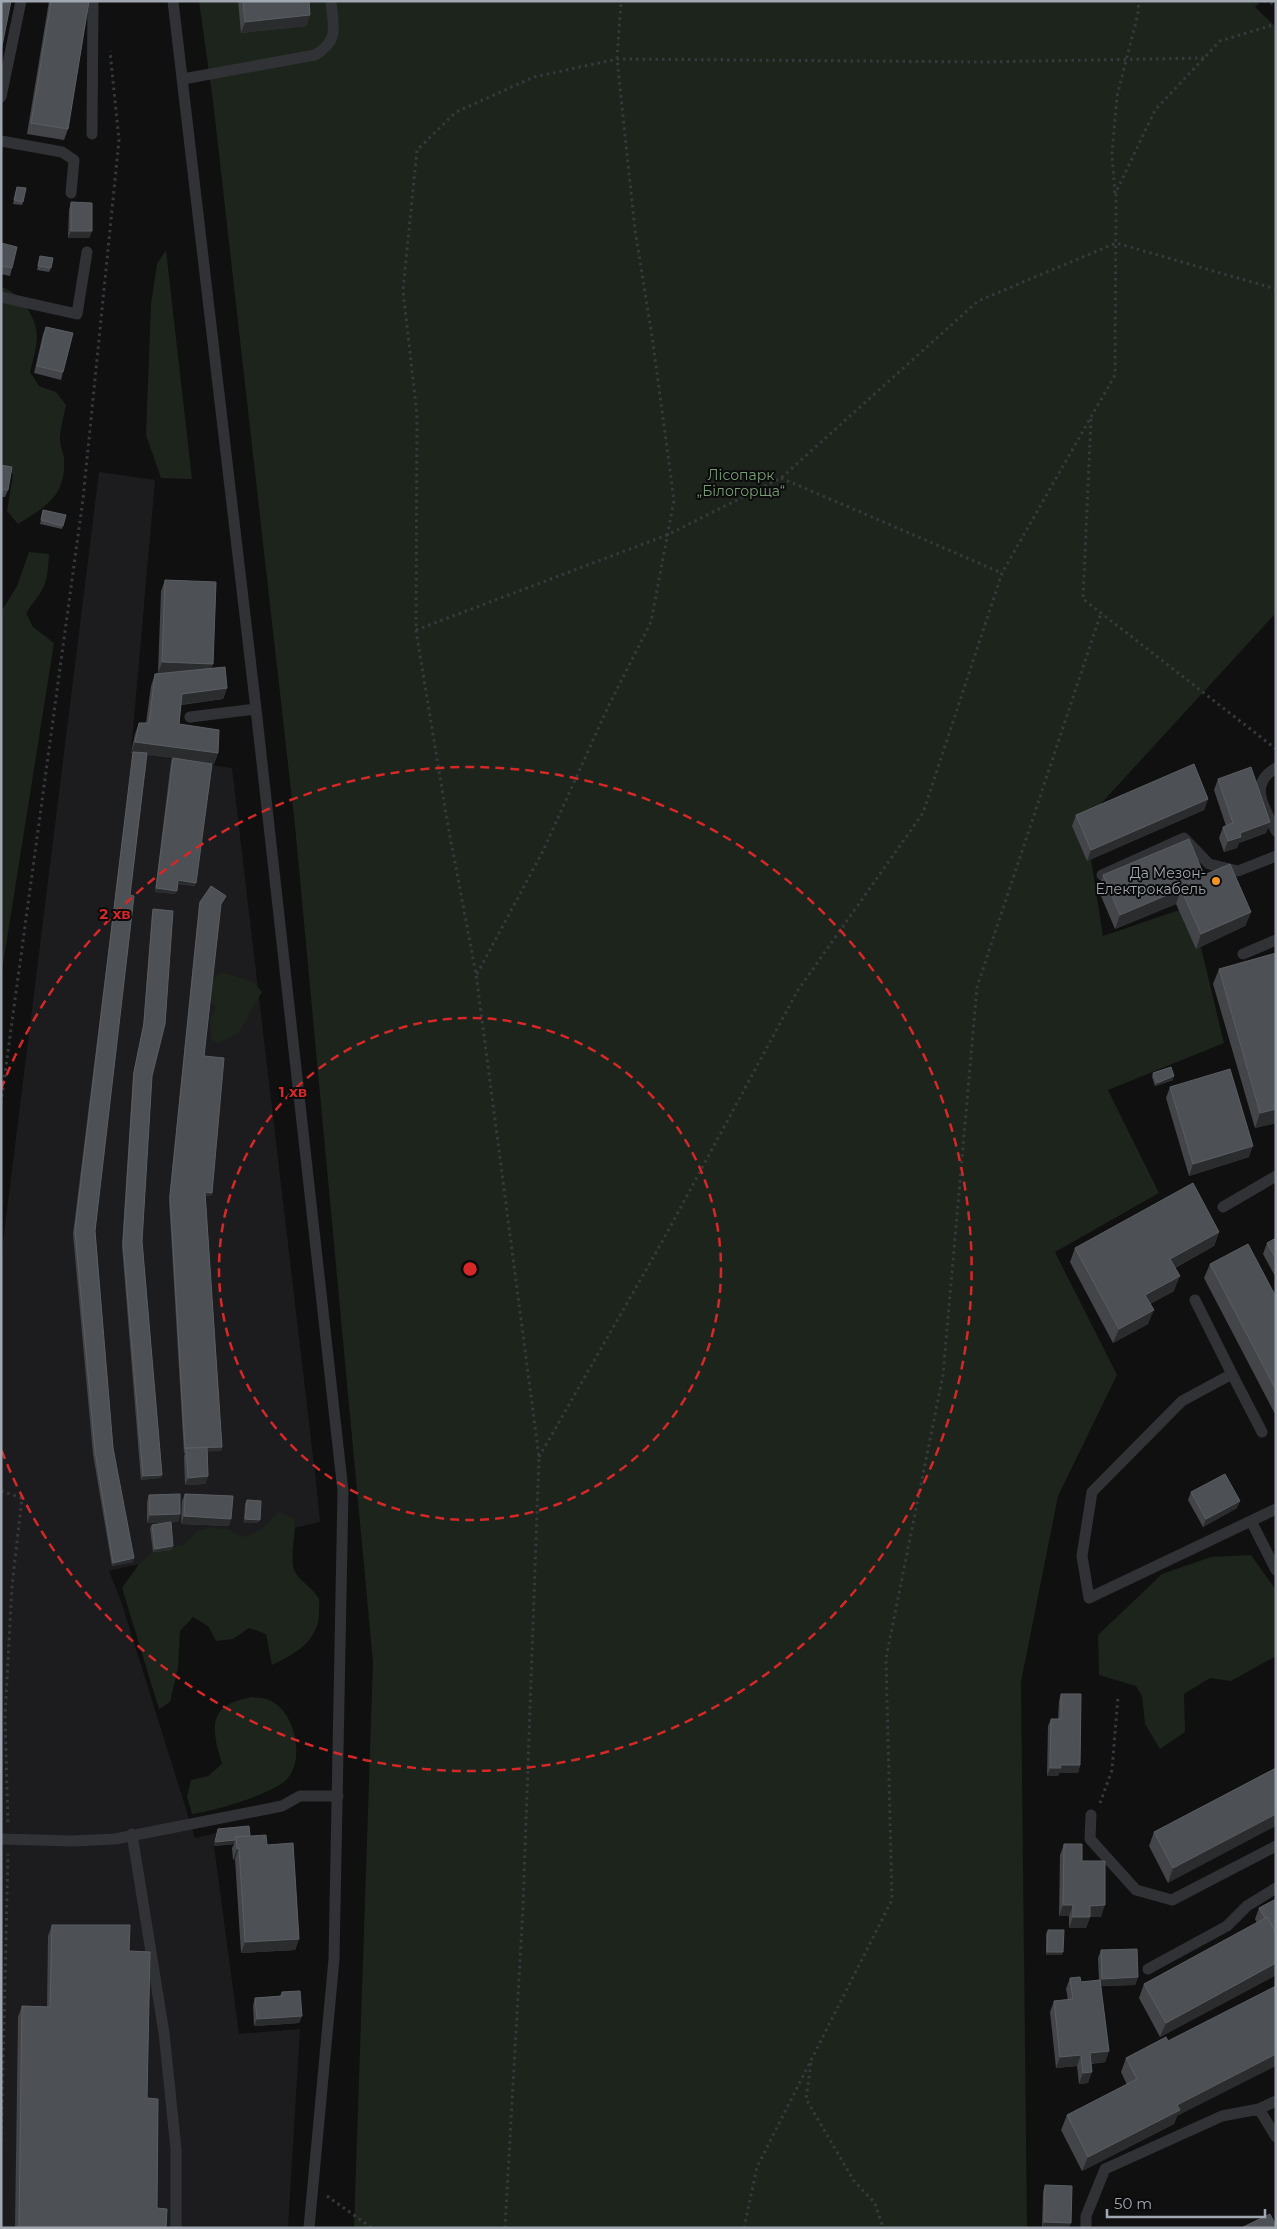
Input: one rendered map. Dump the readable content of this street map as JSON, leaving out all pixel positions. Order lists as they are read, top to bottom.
{
  "parks": ["Лісопарк „Білогорща“"],
  "places": ["Да Мезон- Електрокабель"],
  "scale_bar": "50 m",
  "rings": ["2 хв", "1 хв"]
}
